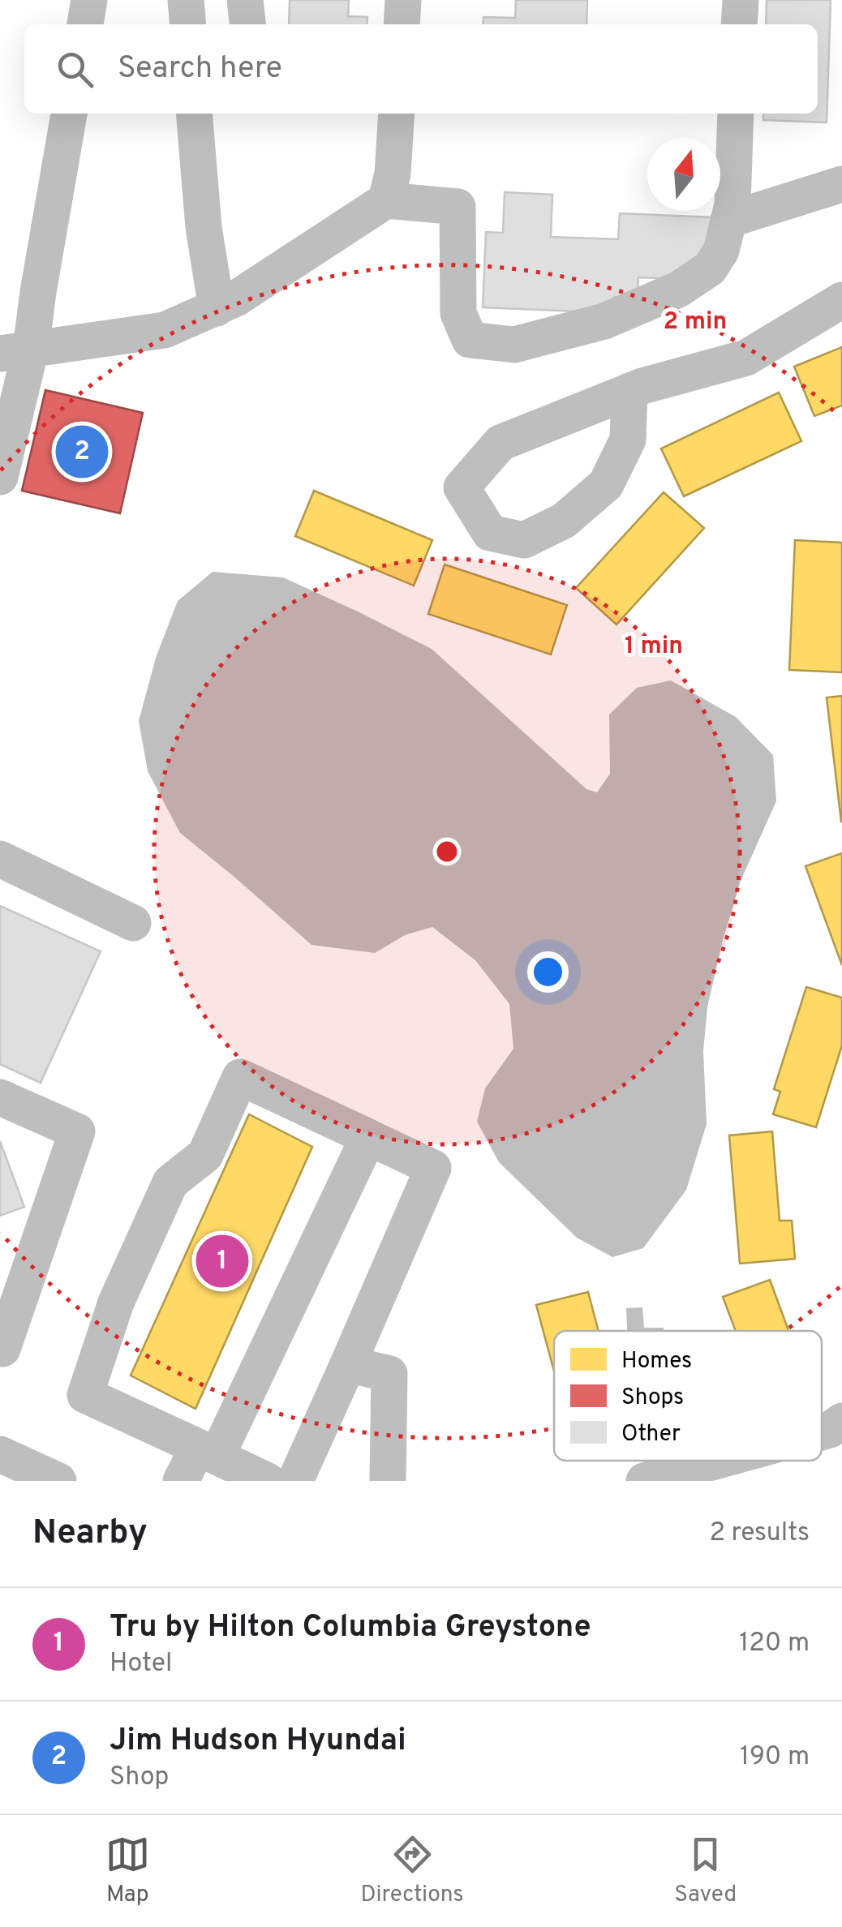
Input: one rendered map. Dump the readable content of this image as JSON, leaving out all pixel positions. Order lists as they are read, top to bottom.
{
  "legend": ["Homes", "Shops", "Other"],
  "north": "top",
  "page": {
    "search": "Search here",
    "pins": ["2", "1"],
    "heading": ["Nearby", "2 results"],
    "list": [
      {
        "mark": "1",
        "name": "Tru by Hilton Columbia Greystone",
        "note": "Hotel",
        "value": "120 m"
      },
      {
        "mark": "2",
        "name": "Jim Hudson Hyundai",
        "note": "Shop",
        "value": "190 m"
      }
    ],
    "nav": ["Map", "Directions", "Saved"]
  },
  "rings": ["2 min", "1 min"]
}
